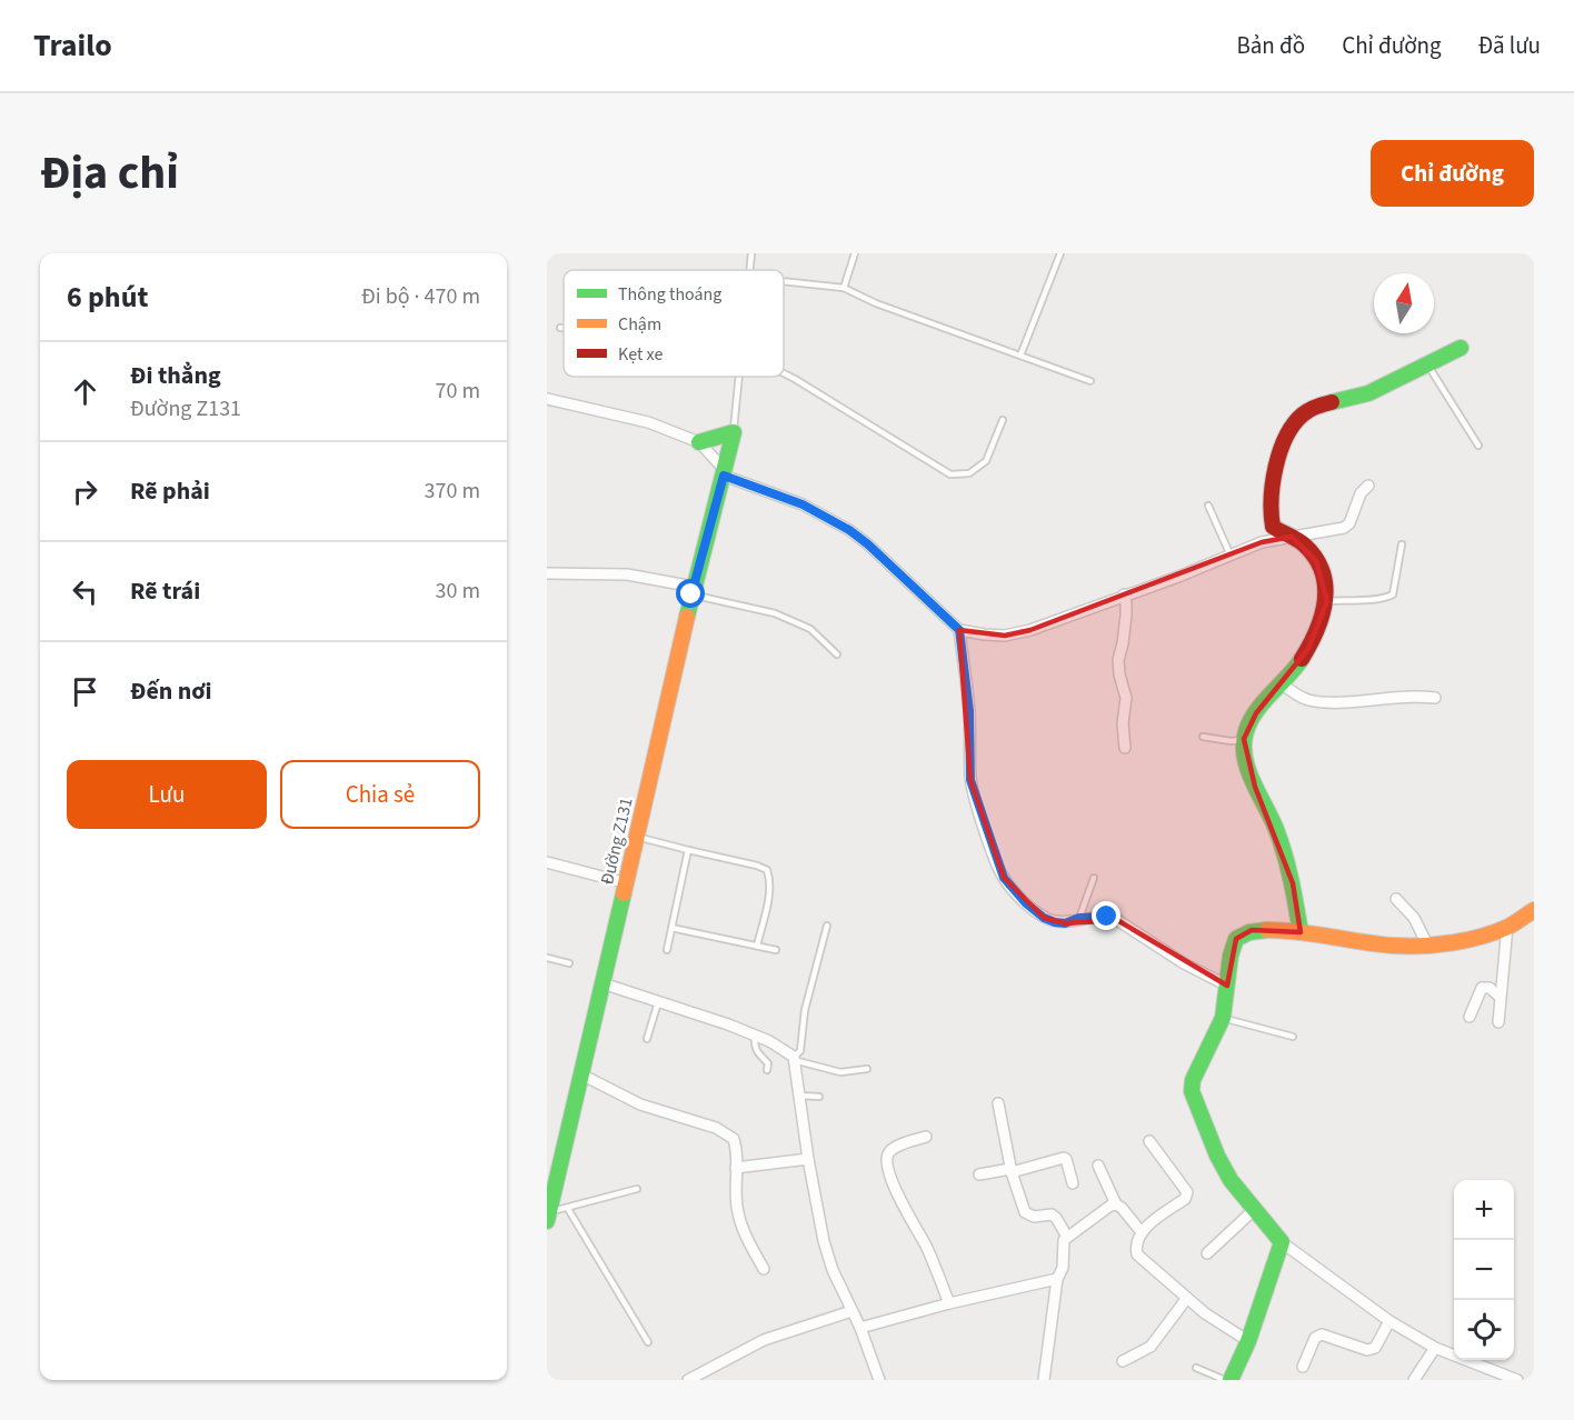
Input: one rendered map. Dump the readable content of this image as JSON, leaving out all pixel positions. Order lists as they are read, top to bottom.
{
  "streets": {
    "street": ["Đường Z131"]
  },
  "legend": ["Thông thoáng", "Chậm", "Kẹt xe"],
  "north": "top",
  "page": {
    "header": "Trailo",
    "nav": ["Bản đồ", "Chỉ đường", "Đã lưu"],
    "title": "Địa chỉ",
    "buttons": [
      "Chỉ đường",
      ["Lưu", "Chia sẻ"]
    ],
    "heading": ["6 phút", "Đi bộ · 470 m"],
    "list": [
      ["Đi thẳng", "Đường Z131", "70 m"],
      ["Rẽ phải", "370 m"],
      ["Rẽ trái", "30 m"],
      "Đến nơi"
    ],
    "map_buttons": ["+", "−"]
  }
}
